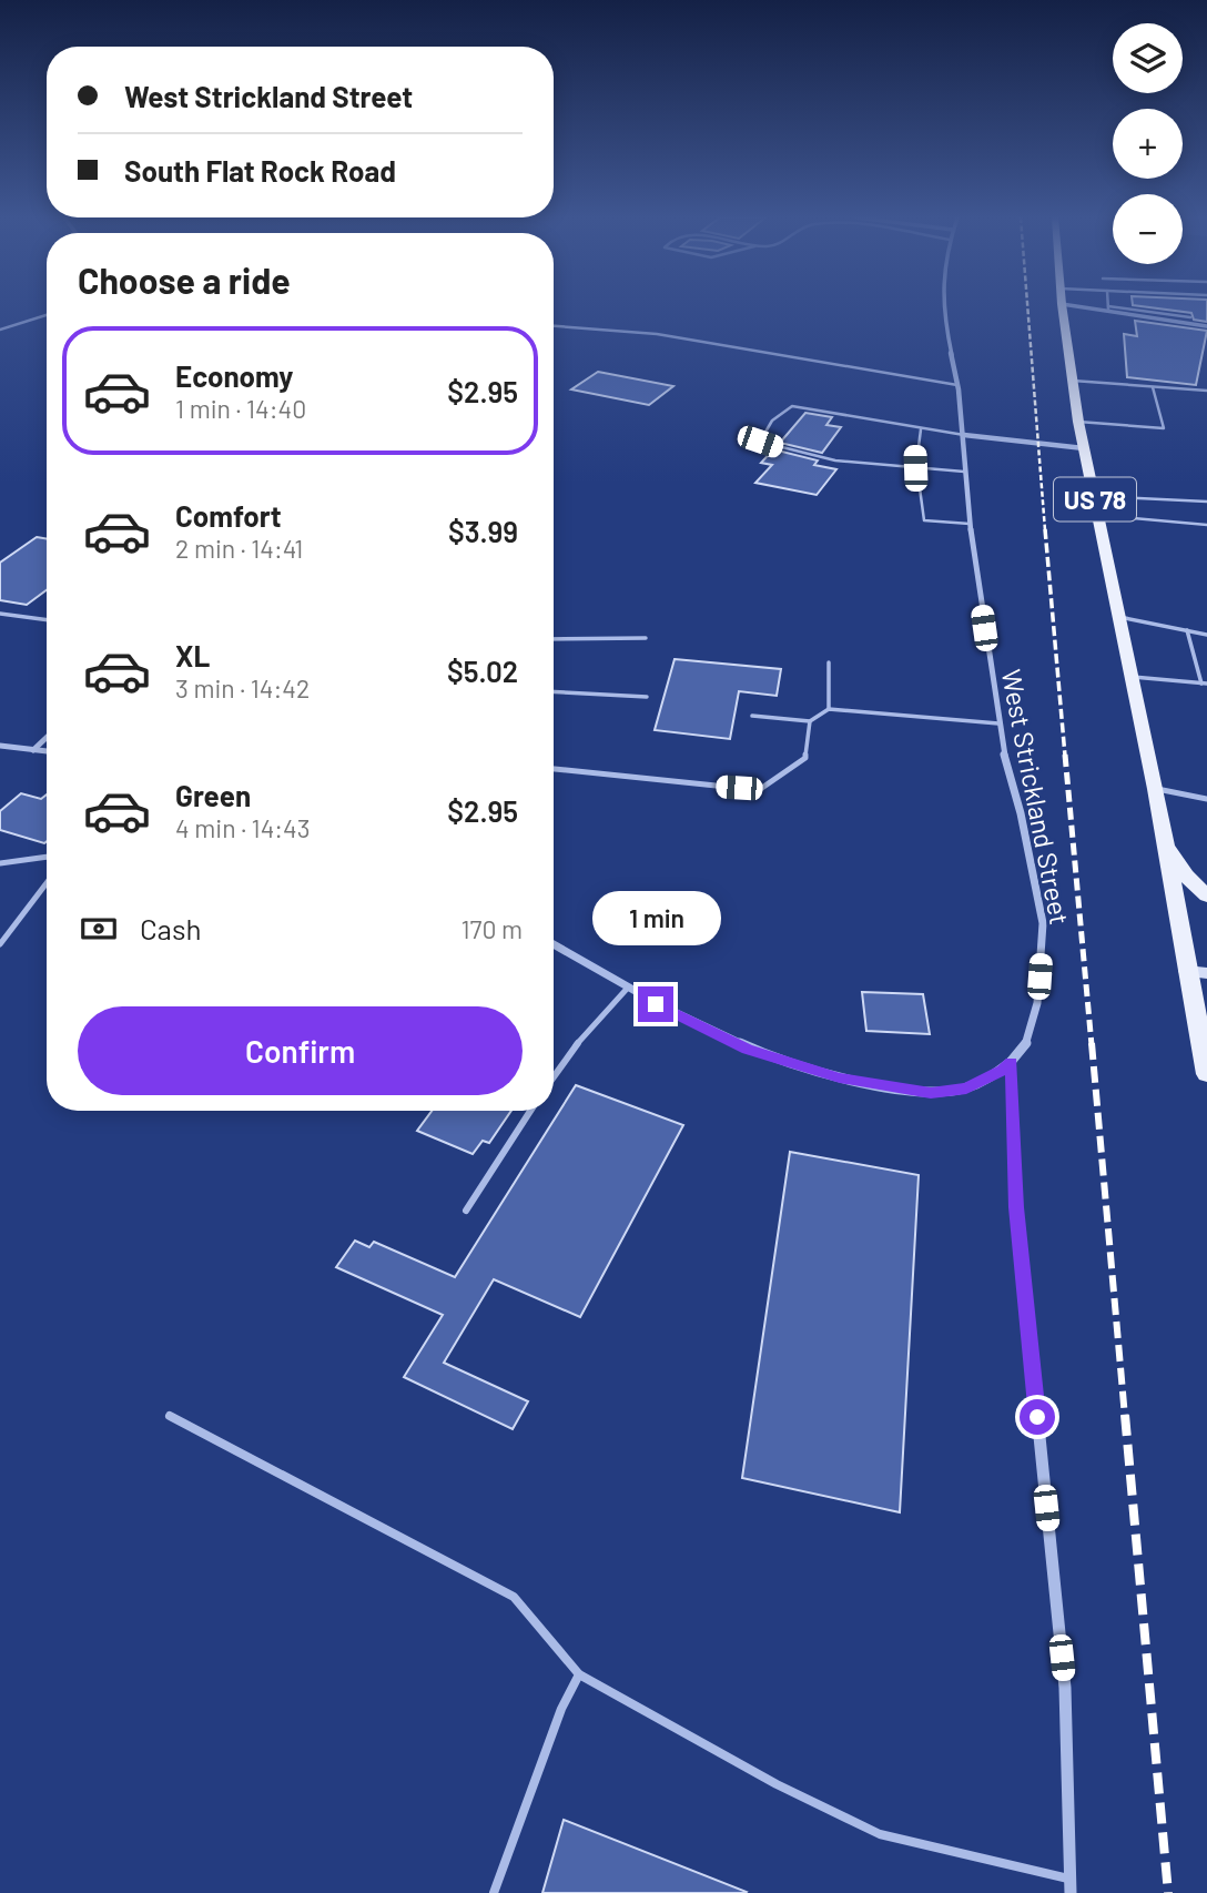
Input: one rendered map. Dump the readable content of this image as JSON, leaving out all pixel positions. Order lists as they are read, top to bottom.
{
  "streets": {
    "main road": ["US 78"],
    "street": ["West Strickland Street"]
  },
  "page": {
    "map_buttons": ["+", "−"],
    "banner": ["West Strickland Street", "South Flat Rock Road"],
    "heading": "Choose a ride",
    "list": [
      {
        "name": "Economy",
        "note": "1 min · 14:40",
        "value": "$2.95"
      },
      {
        "name": "Comfort",
        "note": "2 min · 14:41",
        "value": "$3.99"
      },
      {
        "name": "XL",
        "note": "3 min · 14:42",
        "value": "$5.02"
      },
      {
        "name": "Green",
        "note": "4 min · 14:43",
        "value": "$2.95"
      }
    ],
    "pay": ["Cash", "170 m"],
    "bubble": "1 min",
    "buttons": "Confirm"
  }
}
